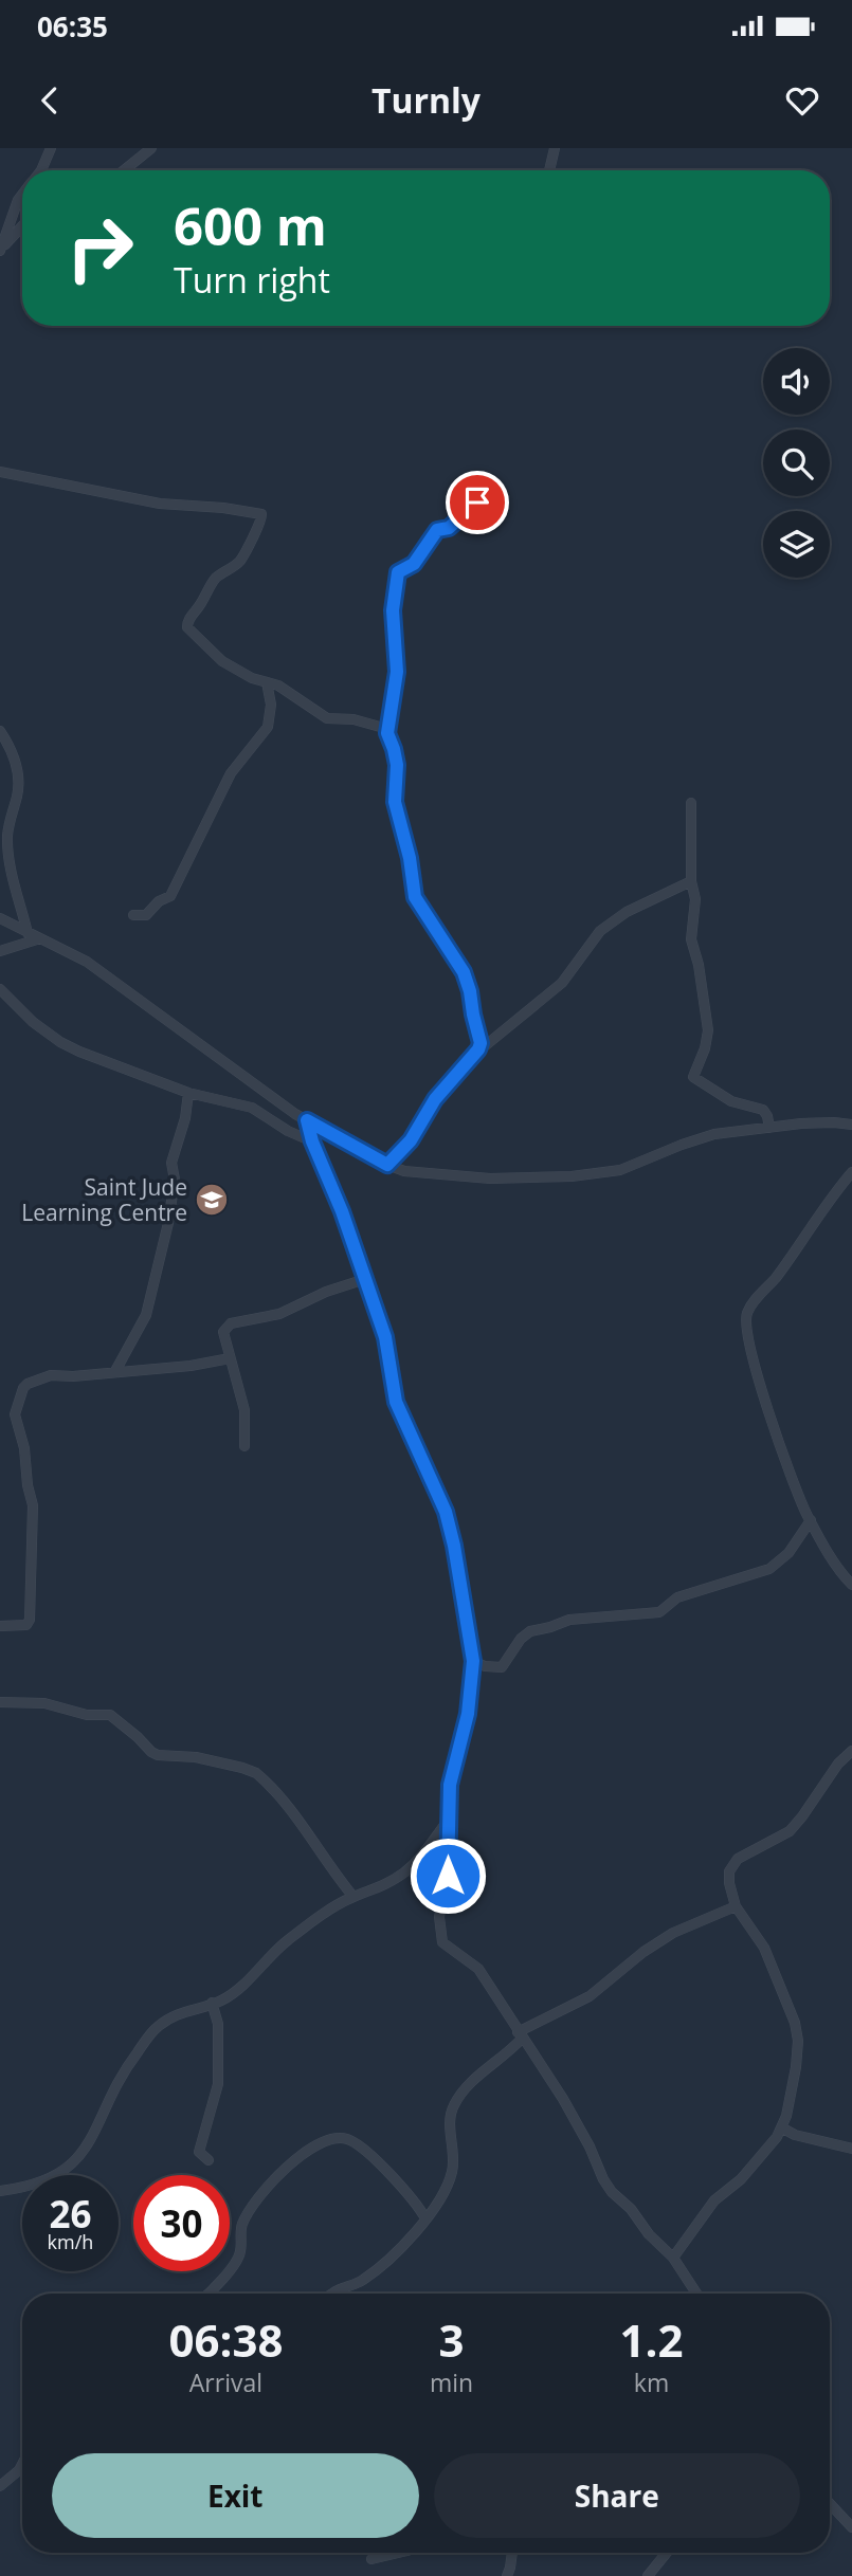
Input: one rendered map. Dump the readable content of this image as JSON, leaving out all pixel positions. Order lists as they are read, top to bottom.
{
  "places": {
    "school or university": ["Saint Jude Learning Centre"]
  },
  "page": {
    "status": "06:35",
    "header": "Turnly",
    "turn": ["600 m", "Turn right"],
    "speed": "26 km/h",
    "limit": "30",
    "eta": [
      "06:38",
      "Arrival",
      "3",
      "min",
      "1.2",
      "km"
    ],
    "buttons": ["Exit", "Share"]
  }
}
